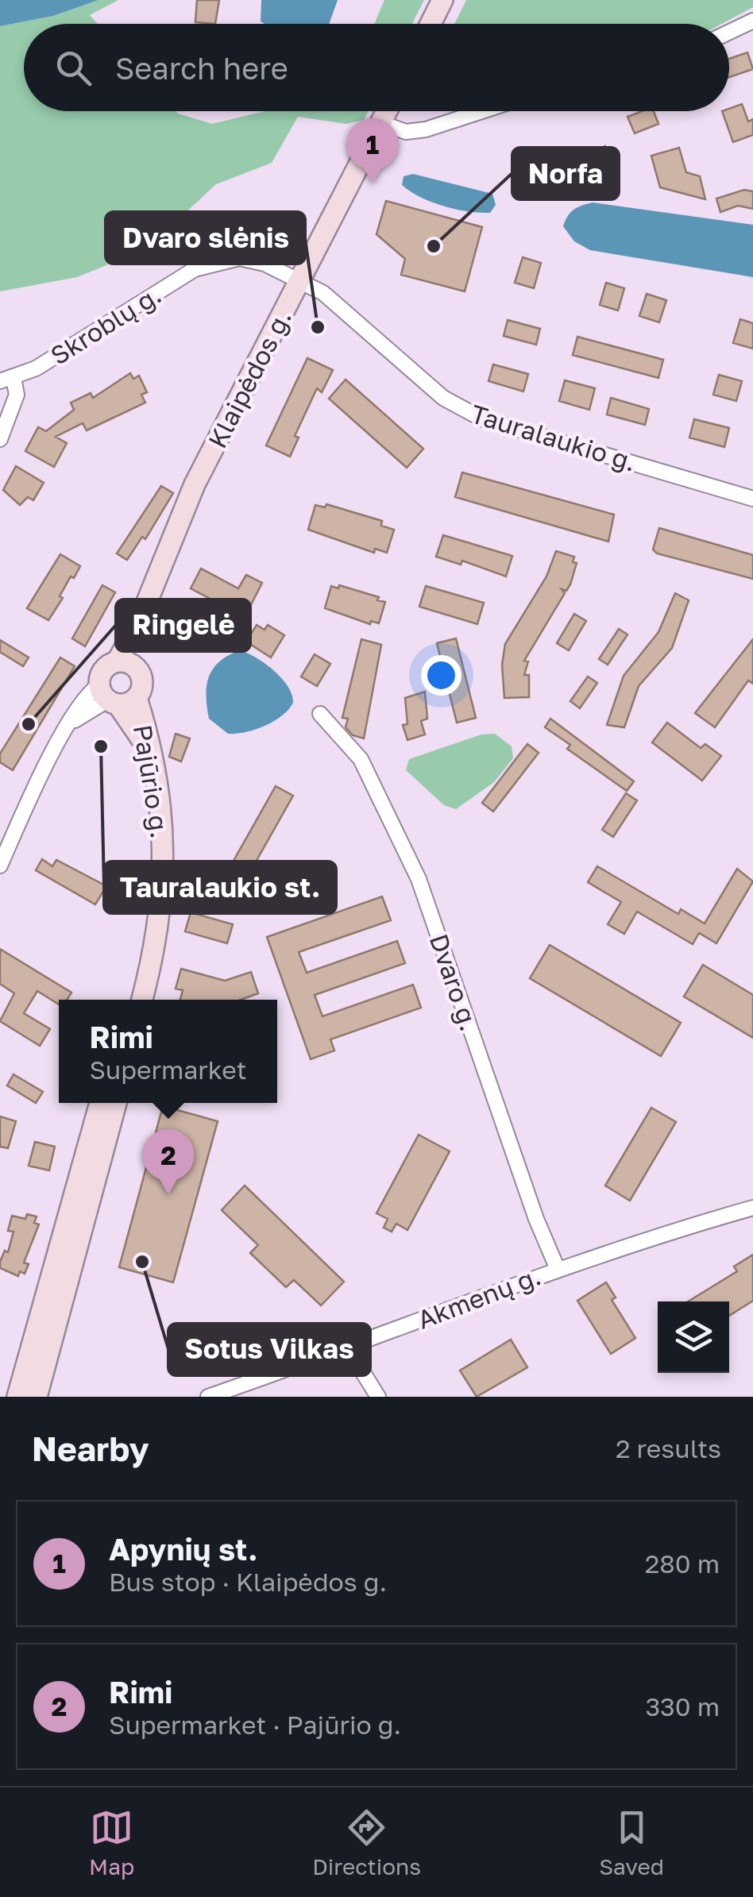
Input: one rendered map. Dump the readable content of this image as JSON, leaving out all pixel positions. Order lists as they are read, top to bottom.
{
  "streets": {
    "main road": ["Klaipėdos g.", "Pajūrio g."],
    "street": [
      "Skroblų g.",
      "Tauralaukio g.",
      "Dvaro g.",
      "Akmenų g."
    ]
  },
  "crossings": [
    ["Skroblų g.", "Klaipėdos g."],
    ["Skroblų g.", "Tauralaukio g."],
    ["Klaipėdos g.", "Tauralaukio g."],
    ["Klaipėdos g.", "Pajūrio g."],
    ["Dvaro g.", "Akmenų g."]
  ],
  "places": [
    "Norfa",
    "Dvaro slėnis",
    "Ringelė",
    "Tauralaukio st.",
    "Sotus Vilkas"
  ],
  "page": {
    "search": "Search here",
    "pins": ["1", "2"],
    "popup": ["Rimi", "Supermarket"],
    "heading": ["Nearby", "2 results"],
    "list": [
      {
        "mark": "1",
        "name": "Apynių st.",
        "note": "Bus stop · Klaipėdos g.",
        "value": "280 m"
      },
      {
        "mark": "2",
        "name": "Rimi",
        "note": "Supermarket · Pajūrio g.",
        "value": "330 m"
      }
    ],
    "nav": ["Map", "Directions", "Saved"]
  }
}
